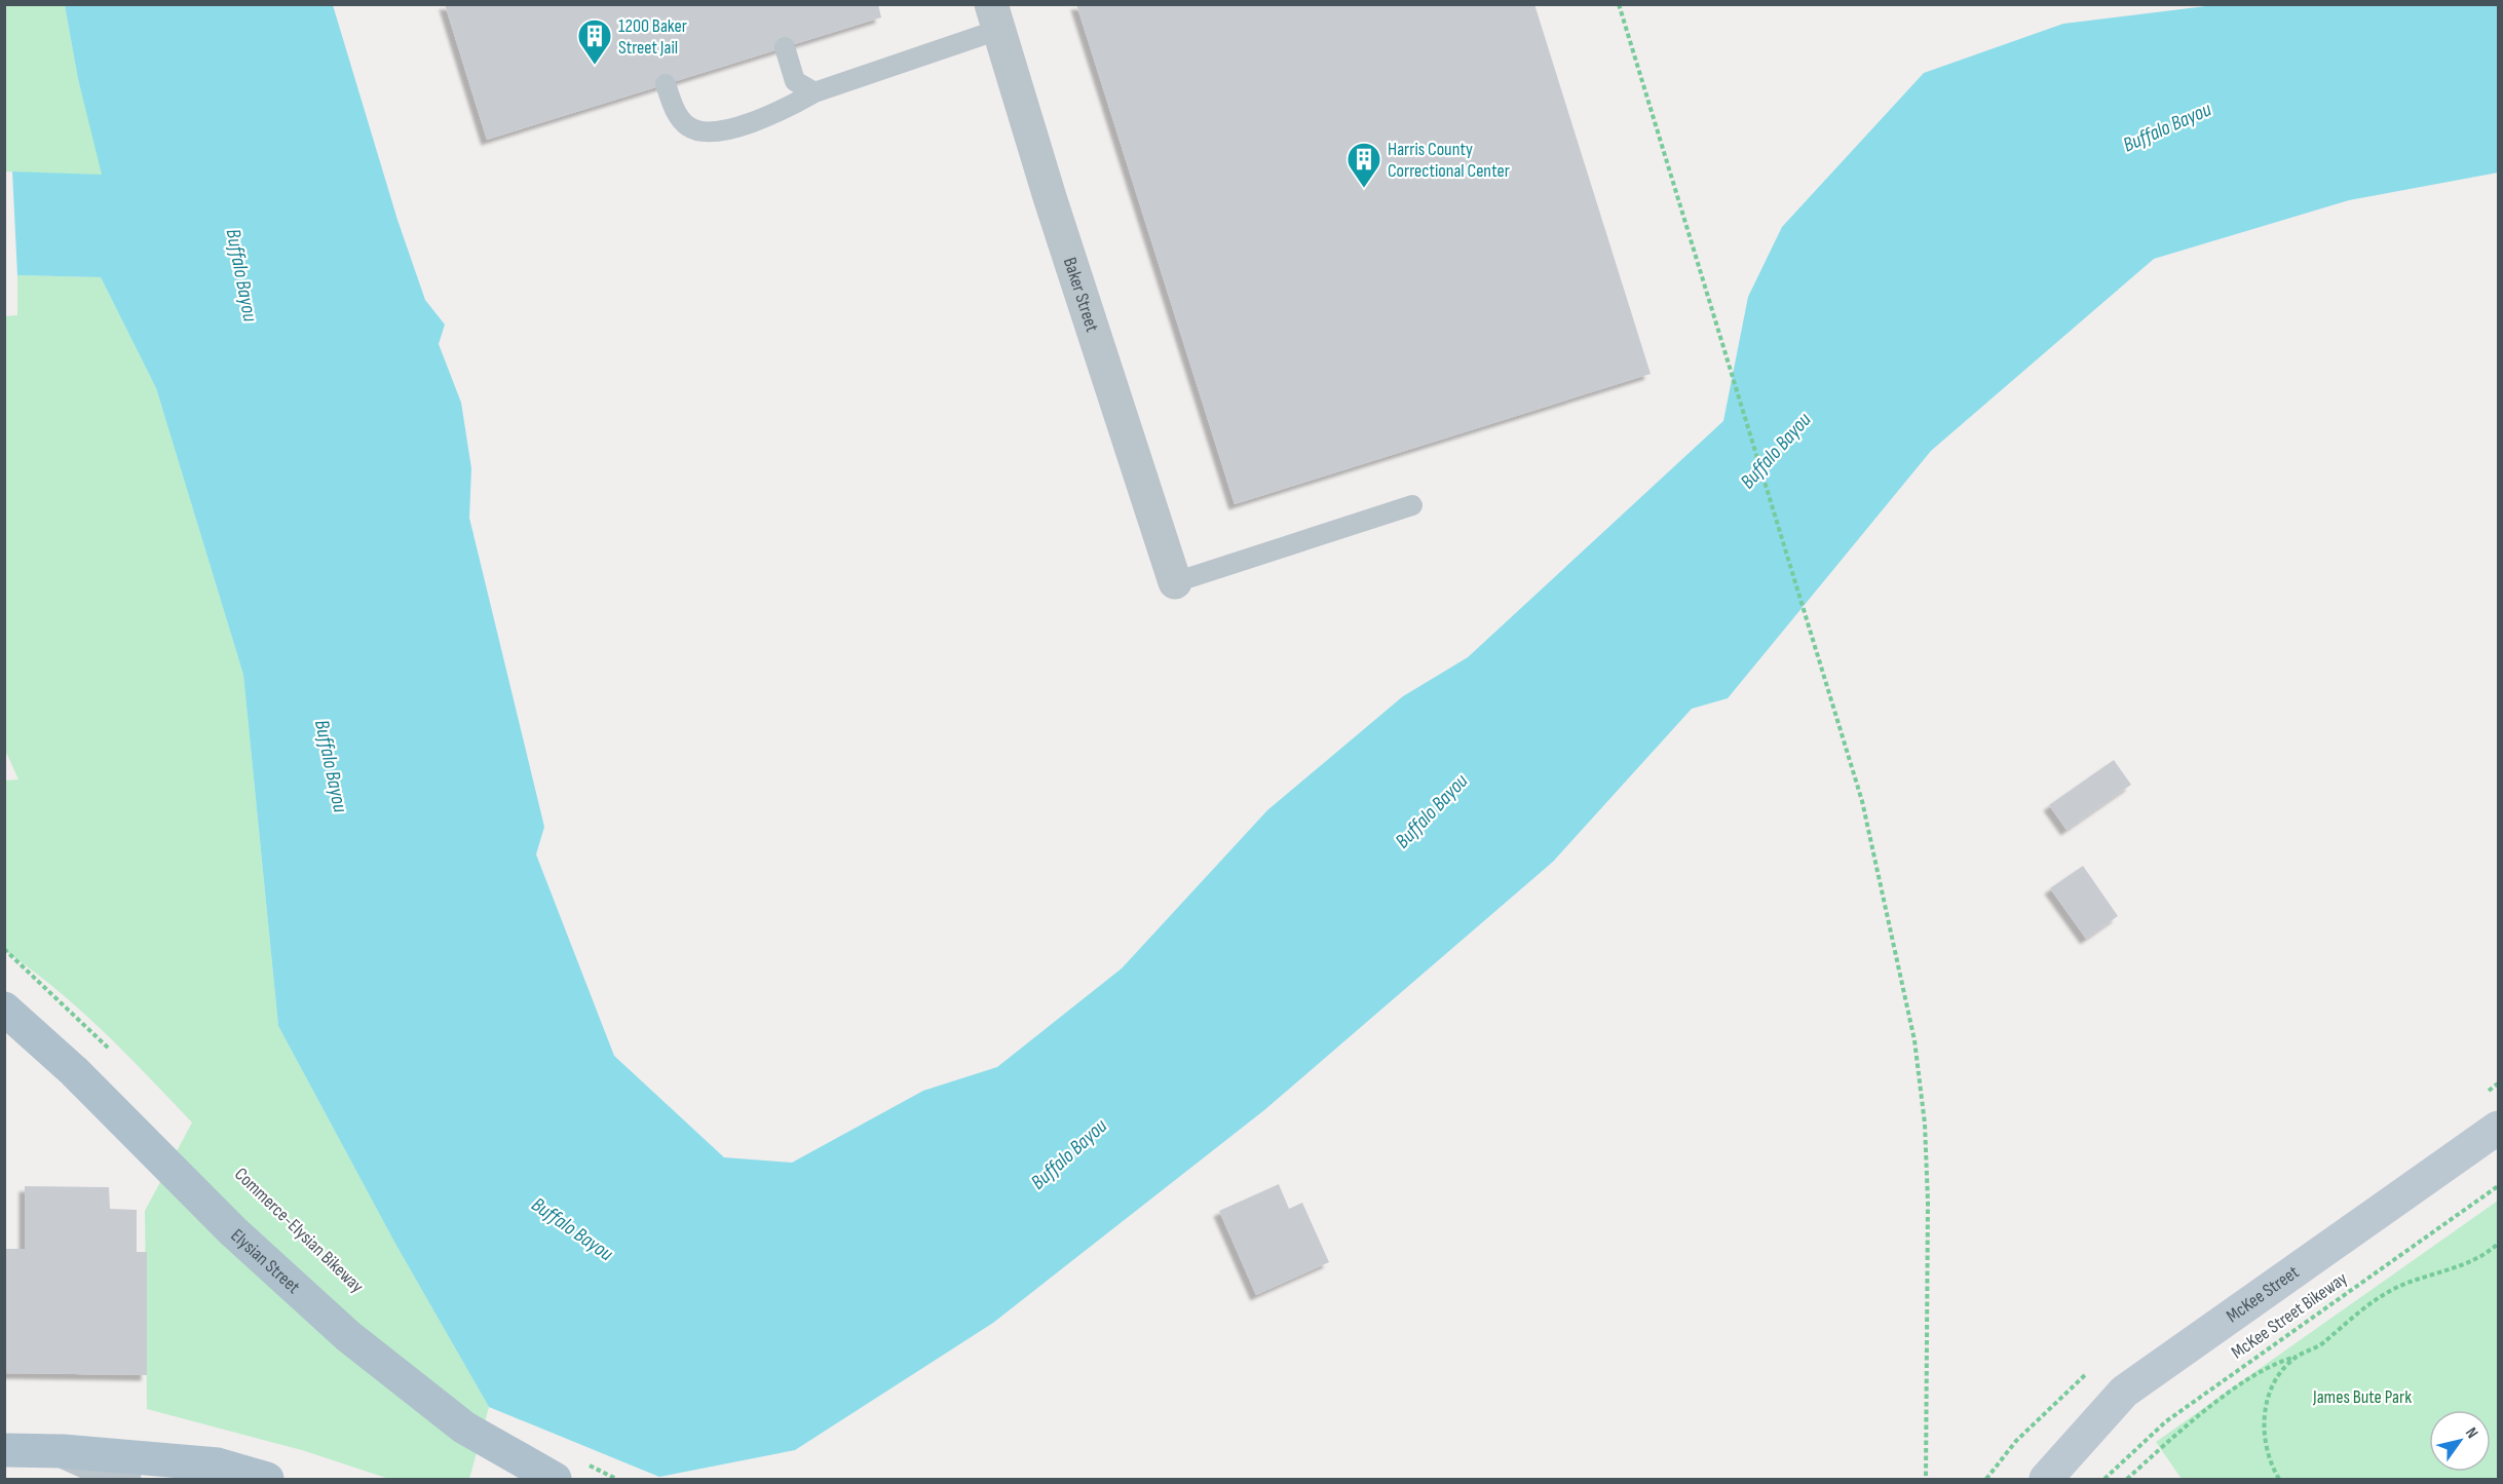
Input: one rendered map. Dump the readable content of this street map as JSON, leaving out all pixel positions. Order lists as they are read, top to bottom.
{
  "streets": {
    "main road": ["Elysian Street", "McKee Street"],
    "street": ["Baker Street"],
    "path": ["McKee Street Bikeway"]
  },
  "water": ["Buffalo Bayou"],
  "parks": ["James Bute Park"],
  "places": {
    "building": ["1200 Baker Street Jail", "Harris County Correctional Center"]
  },
  "north": "top right"
}
